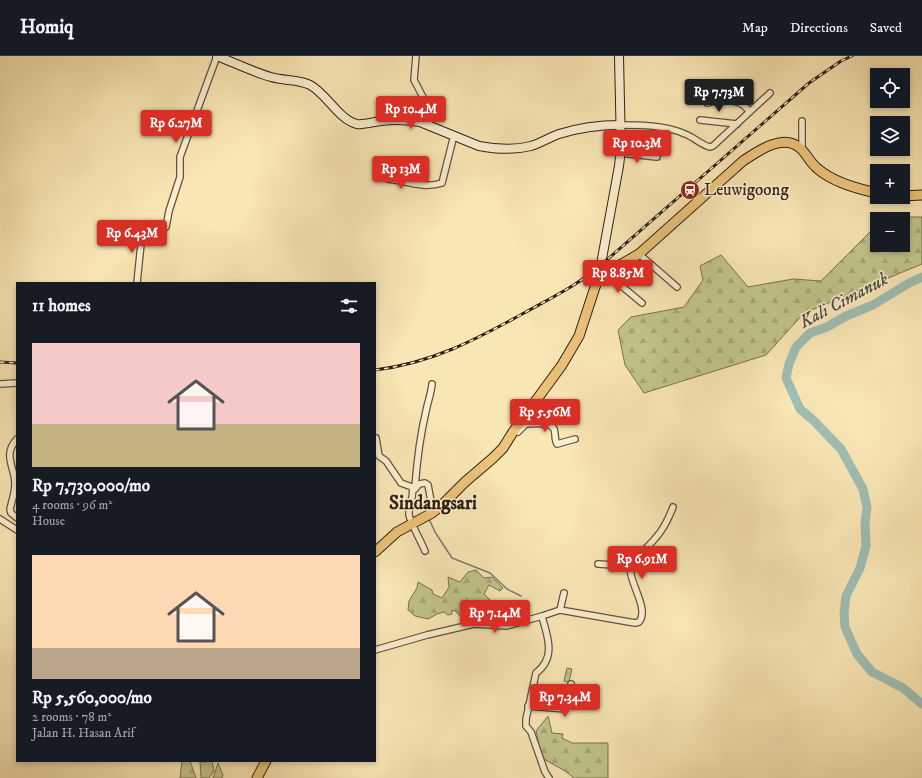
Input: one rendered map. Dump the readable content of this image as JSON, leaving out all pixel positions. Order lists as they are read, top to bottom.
{
  "districts": ["Sindangsari"],
  "water": ["Kali Cimanuk"],
  "places": {
    "station": ["Leuwigoong"]
  },
  "page": {
    "header": "Homiq",
    "nav": ["Map", "Directions", "Saved"],
    "map_buttons": ["+", "−"],
    "price": [
      "Rp 7.73M",
      "Rp 10.4M",
      "Rp 6.27M",
      "Rp 10.3M",
      "Rp 13M",
      "Rp 6.43M",
      "Rp 8.85M",
      "Rp 5.56M",
      "Rp 6.91M",
      "Rp 7.14M",
      "Rp 7.34M"
    ],
    "heading": "11 homes",
    "list": [
      {
        "name": "Rp 7,730,000/mo",
        "note": "4 rooms · 96 m² · House"
      },
      {
        "name": "Rp 5,560,000/mo",
        "note": "2 rooms · 78 m² · Jalan H. Hasan Arif"
      }
    ]
  }
}
